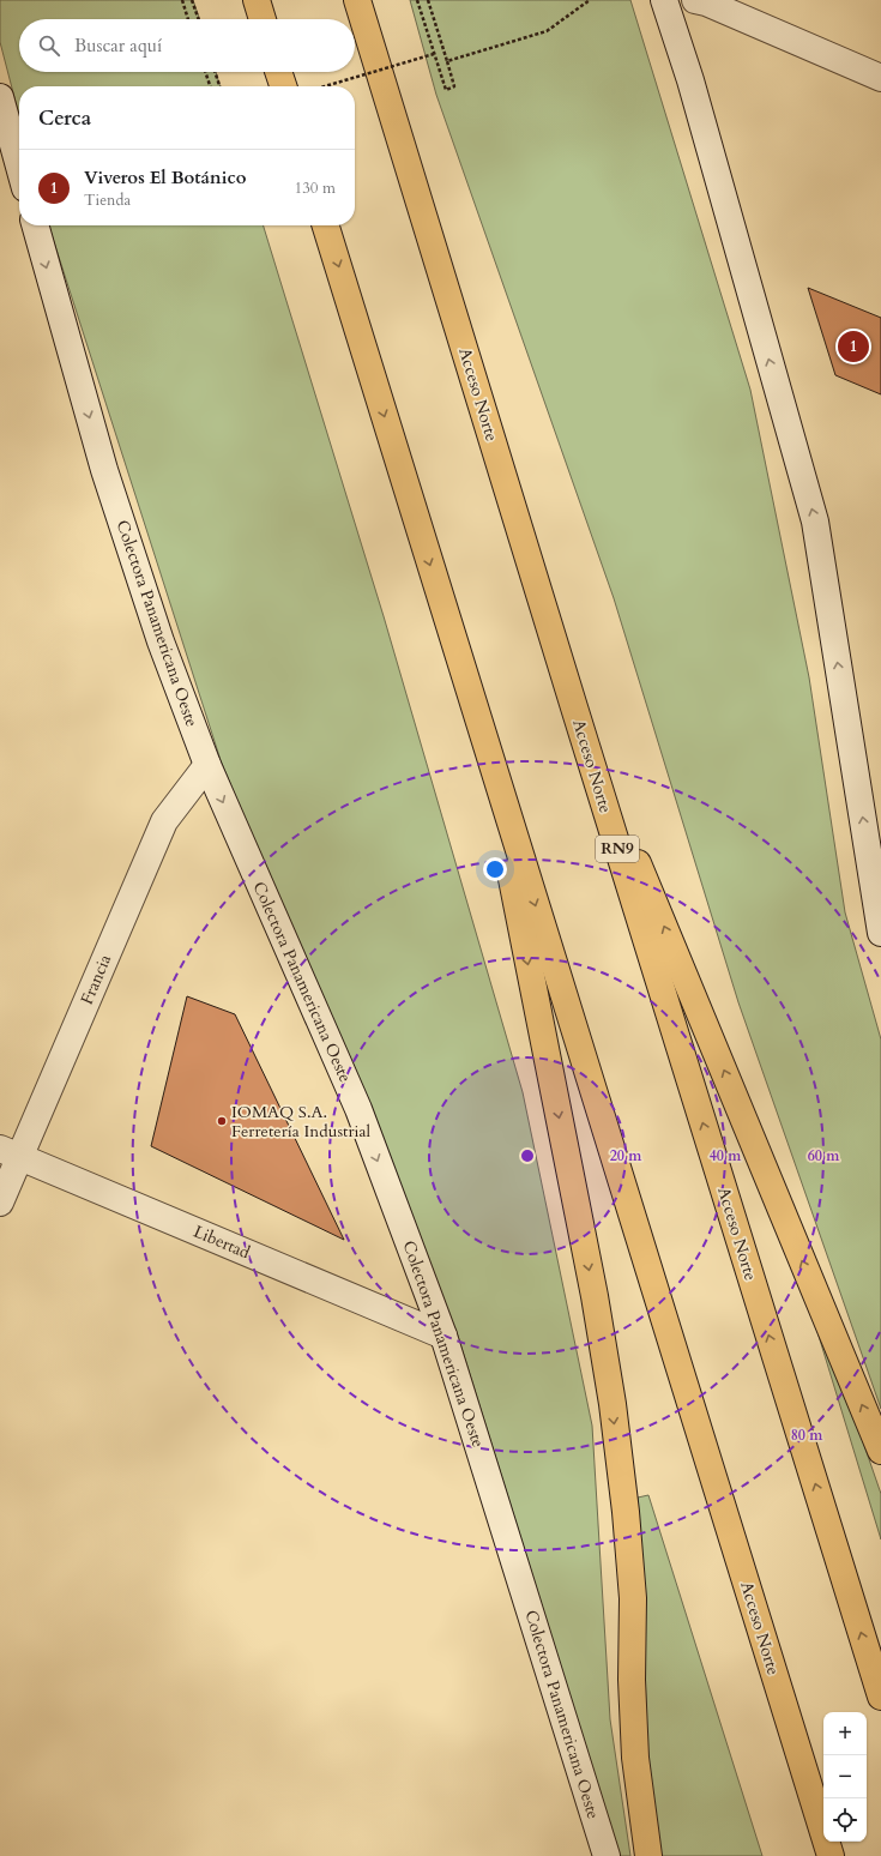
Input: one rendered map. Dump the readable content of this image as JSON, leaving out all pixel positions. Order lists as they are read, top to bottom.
{
  "streets": {
    "highway": ["Acceso Norte", "RN9"],
    "street": ["Colectora Panamericana Oeste", "Francia", "Libertad"]
  },
  "crossings": [
    ["Colectora Panamericana Oeste", "Francia"],
    ["Colectora Panamericana Oeste", "Libertad"],
    ["Francia", "Libertad"]
  ],
  "one_way": ["Colectora Panamericana Oeste"],
  "places": ["IOMAQ S.A. Ferretería Industrial"],
  "page": {
    "search": "Buscar aquí",
    "heading": "Cerca",
    "list": [
      {
        "mark": "1",
        "name": "Viveros El Botánico",
        "note": "Tienda",
        "value": "130 m"
      }
    ],
    "pins": "1",
    "map_buttons": ["+", "−"]
  },
  "rings": [
    "20 m",
    "40 m",
    "60 m",
    "80 m"
  ]
}
